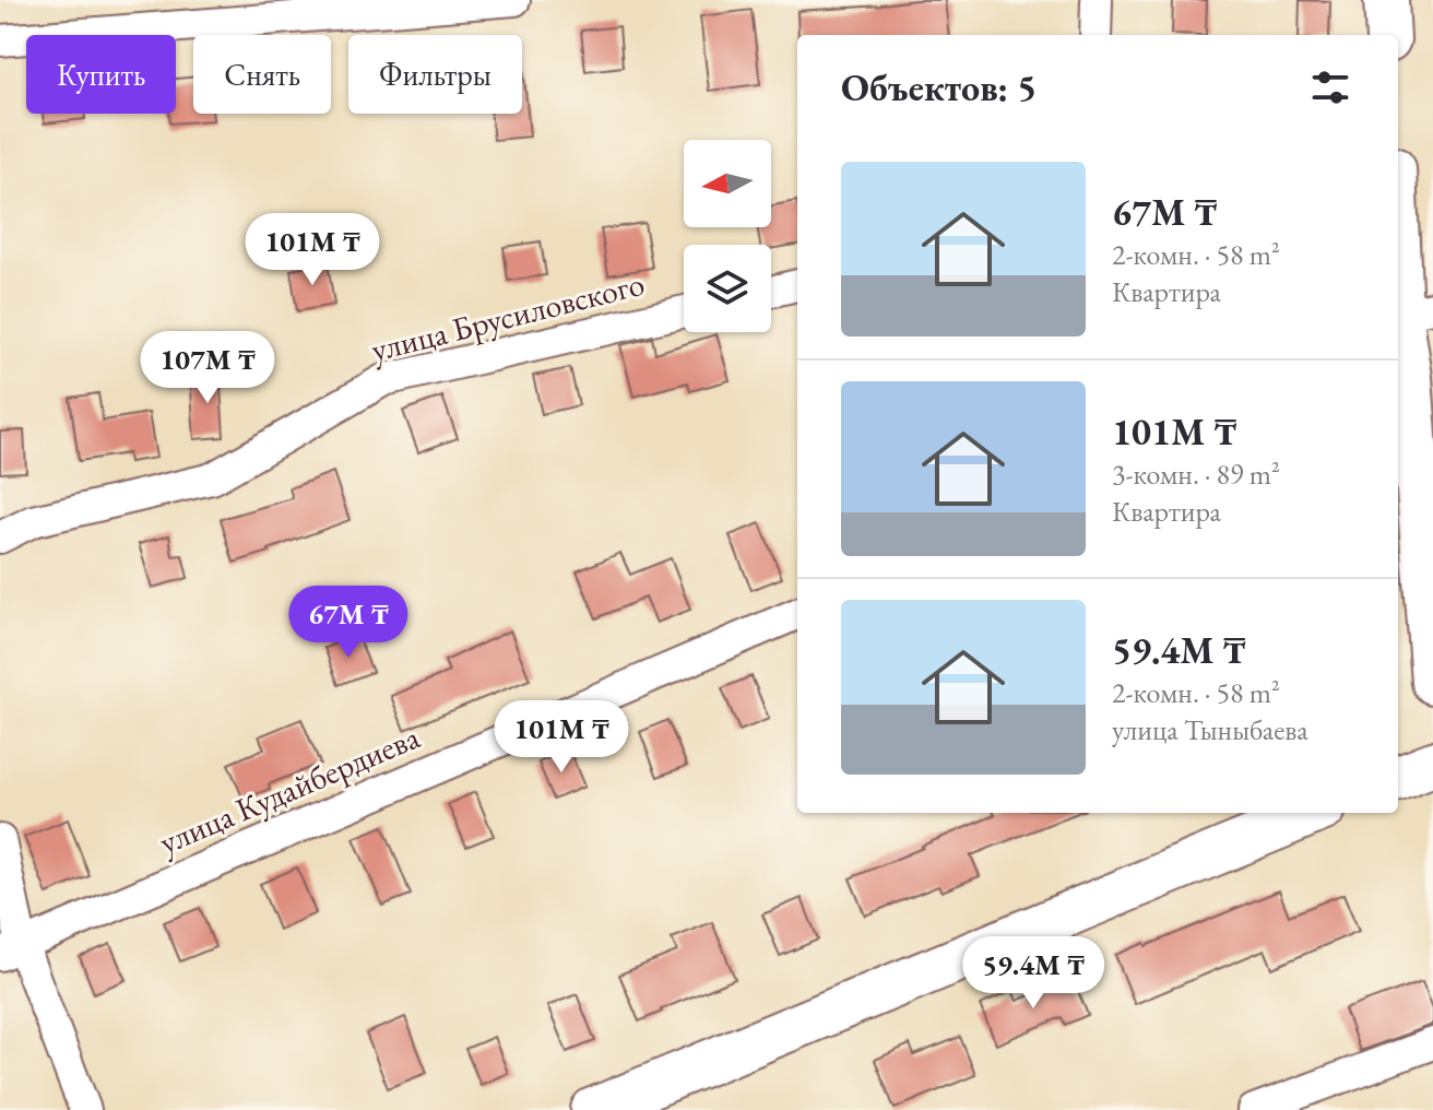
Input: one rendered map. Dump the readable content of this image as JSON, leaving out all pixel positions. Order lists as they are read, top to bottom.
{
  "streets": {
    "street": ["улица Брусиловского", "улица Кудайбердиева"]
  },
  "north": "left",
  "page": {
    "chip": ["Купить", "Снять", "Фильтры"],
    "heading": "Объектов: 5",
    "list": [
      {
        "name": "67M ₸",
        "note": "2-комн. · 58 m² · Квартира"
      },
      {
        "name": "101M ₸",
        "note": "3-комн. · 89 m² · Квартира"
      },
      {
        "name": "59.4M ₸",
        "note": "2-комн. · 58 m² · улица Тыныбаева"
      }
    ],
    "price": [
      "101M ₸",
      "107M ₸",
      "67M ₸",
      "101M ₸",
      "59.4M ₸"
    ]
  }
}
